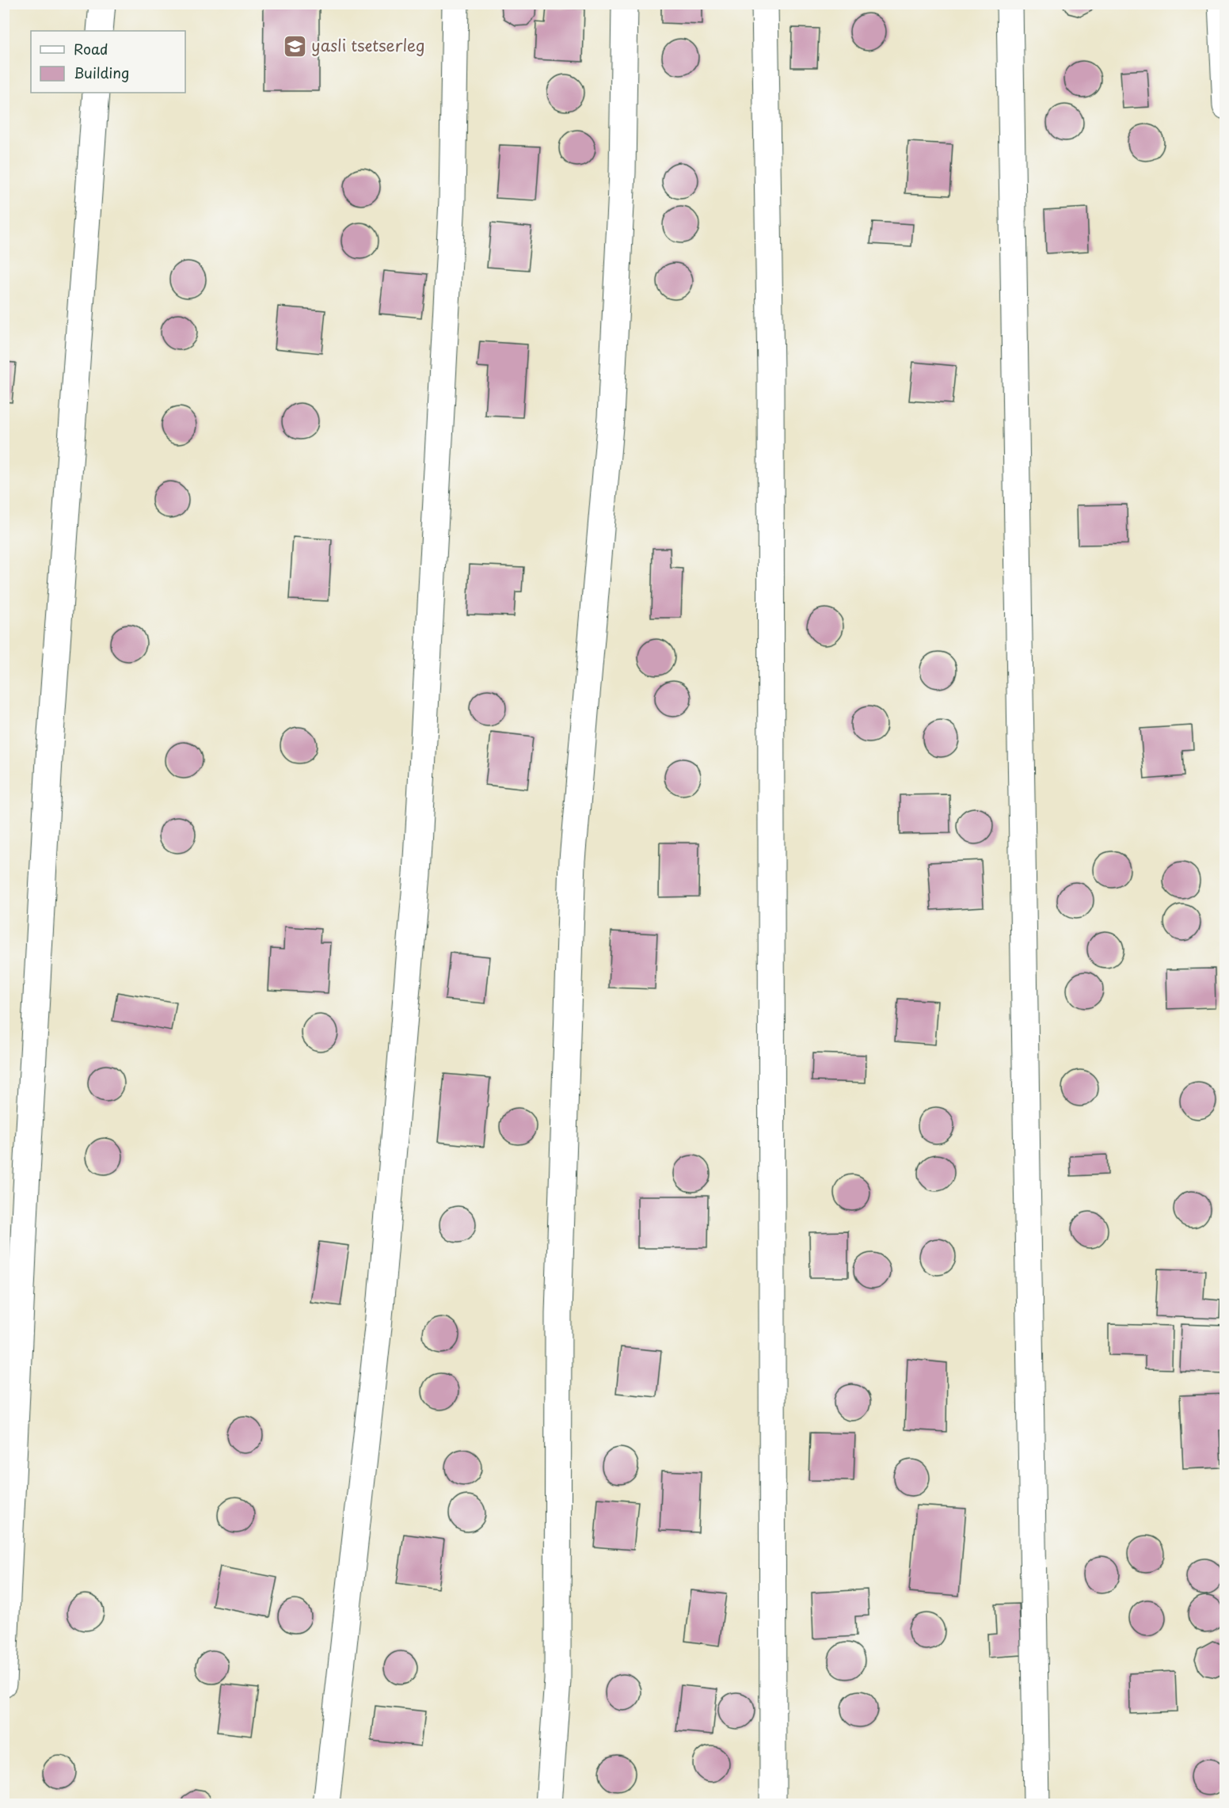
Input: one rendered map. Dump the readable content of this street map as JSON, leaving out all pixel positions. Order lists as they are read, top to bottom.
{
  "places": {
    "school or university": ["yasli tsetserleg"]
  },
  "legend": ["Road", "Building"]
}
